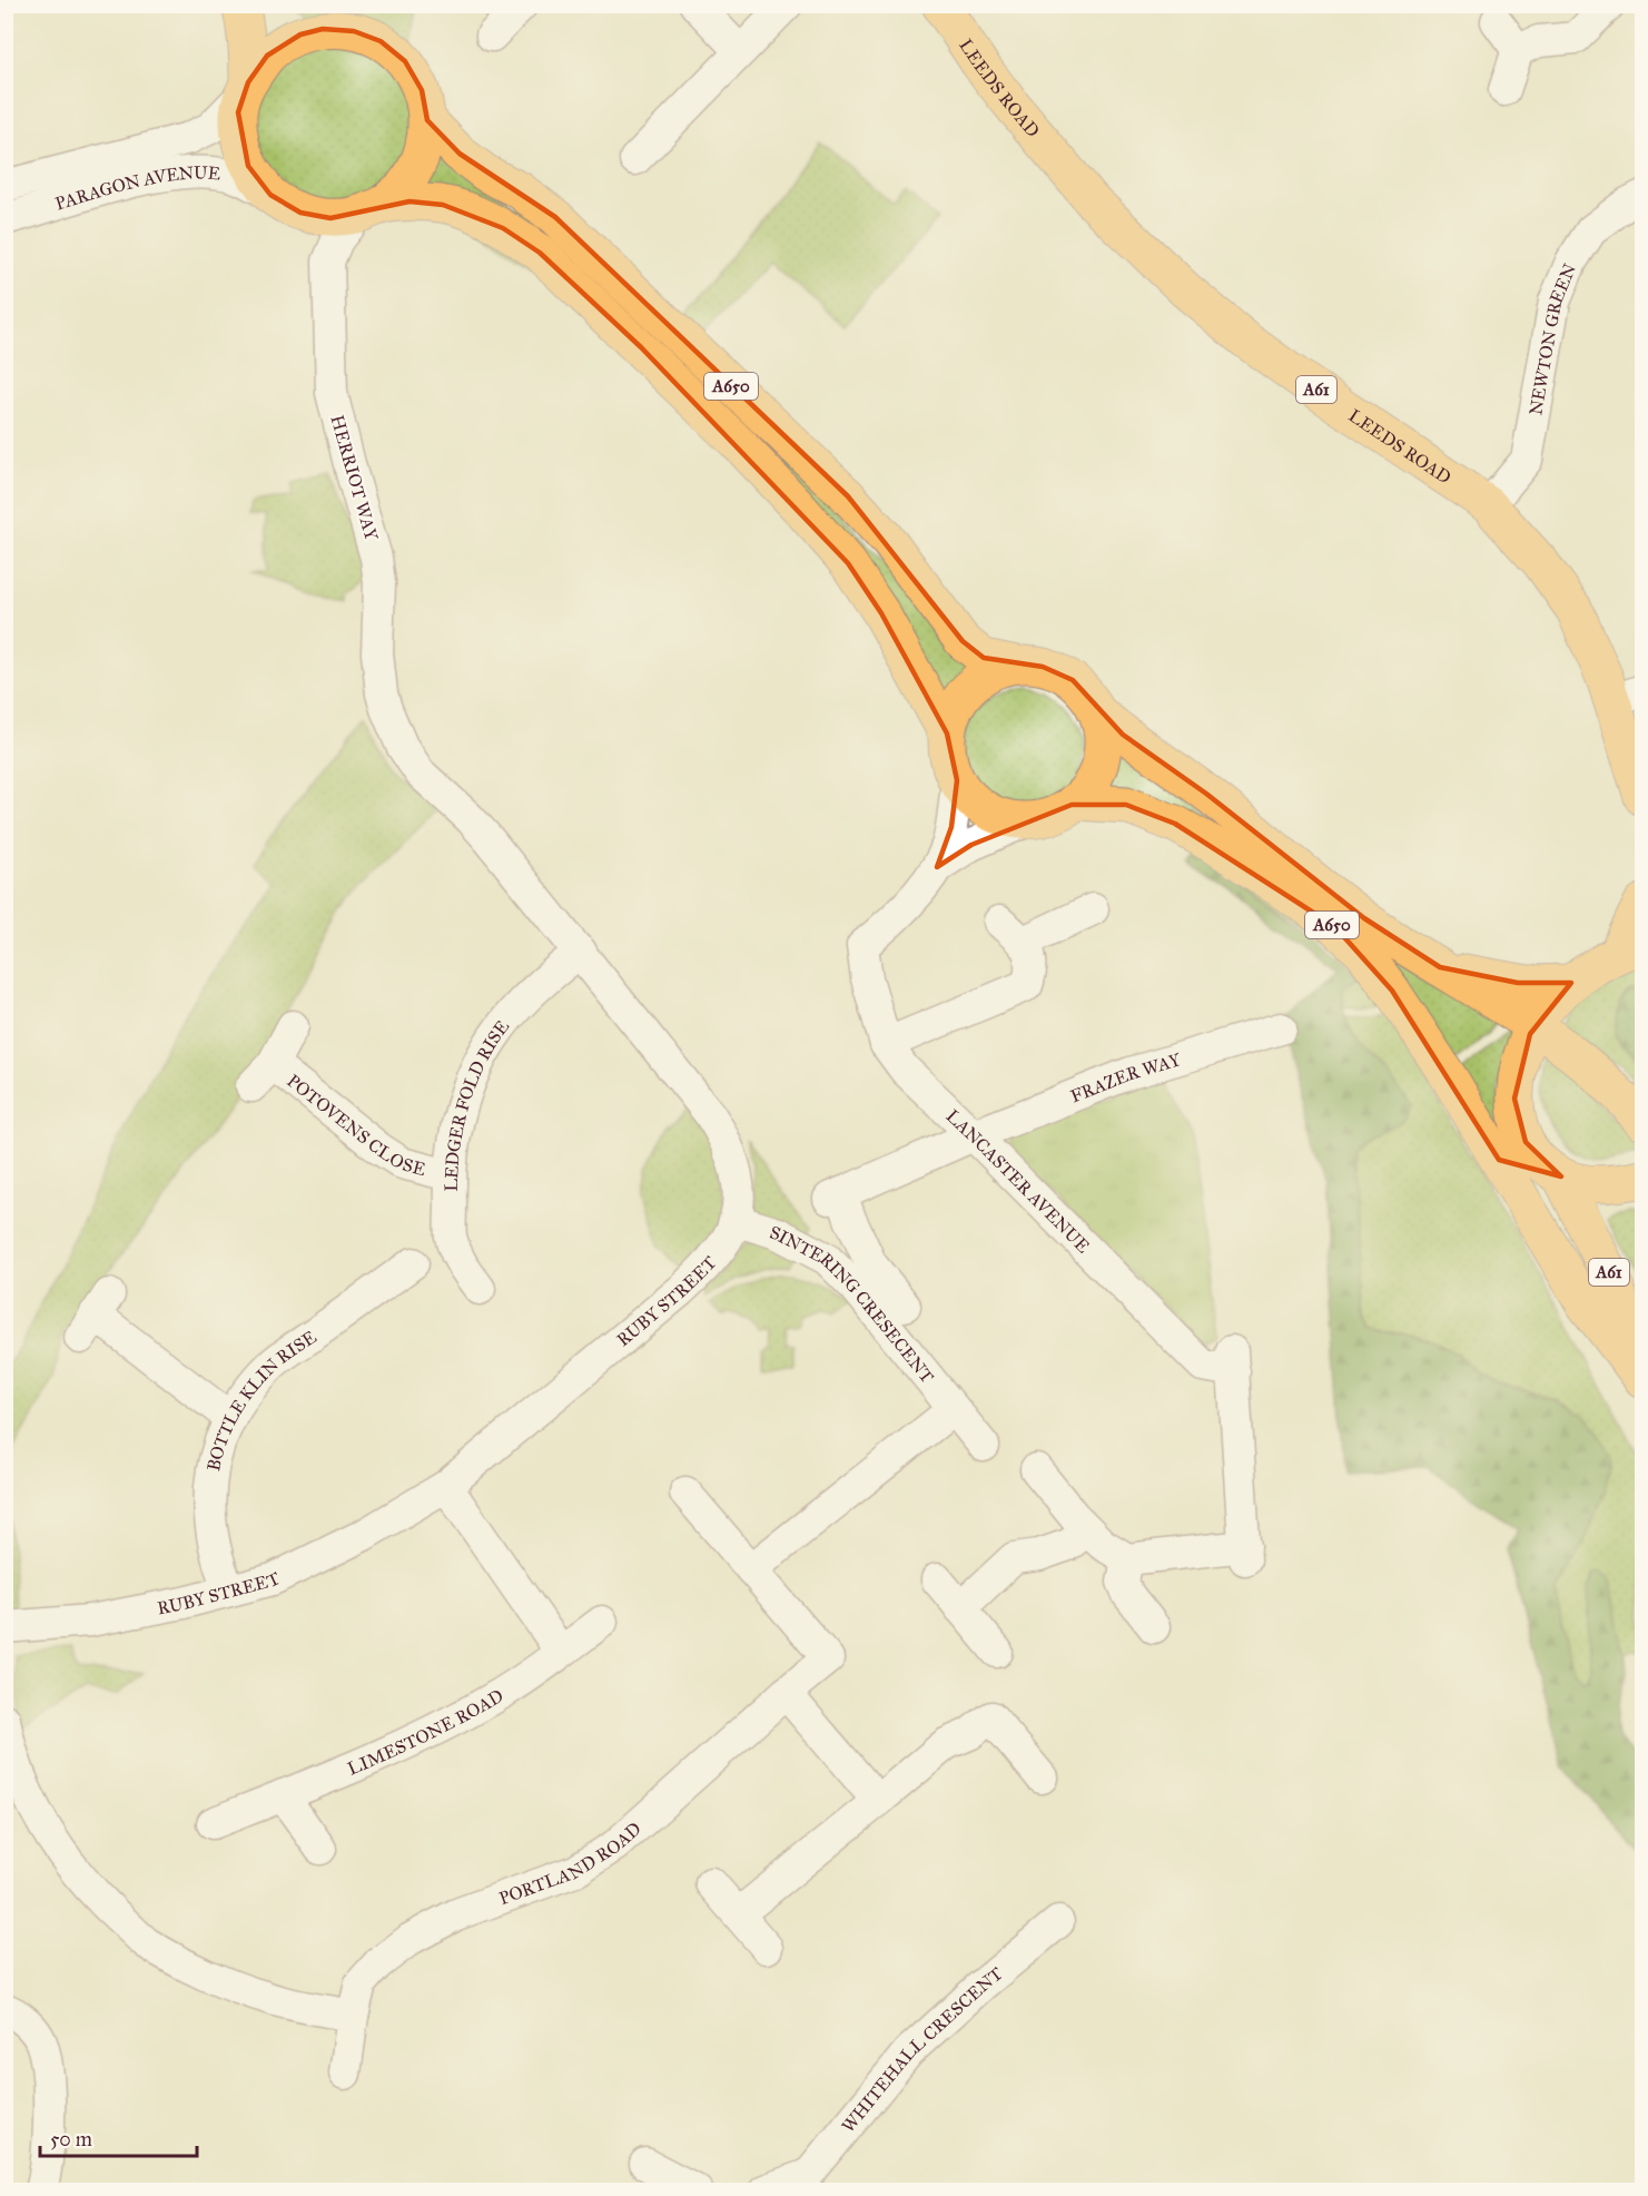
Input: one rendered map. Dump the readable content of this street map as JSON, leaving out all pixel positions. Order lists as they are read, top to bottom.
{
  "streets": {
    "main road": ["LEEDS ROAD", "A650", "A61"],
    "street": [
      "PARAGON AVENUE",
      "NEWTON GREEN",
      "HERRIOT WAY",
      "FRAZER WAY",
      "LEDGER FOLD RISE",
      "POTOVENS CLOSE",
      "LANCASTER AVENUE",
      "RUBY STREET",
      "SINTERING CRESECENT",
      "BOTTLE KLIN RISE",
      "LIMESTONE ROAD",
      "PORTLAND ROAD",
      "WHITEHALL CRESCENT"
    ]
  },
  "crossings": [
    ["LEEDS ROAD", "NEWTON GREEN"],
    ["PARAGON AVENUE", "A650"],
    ["PARAGON AVENUE", "HERRIOT WAY"],
    ["A650", "A61"],
    ["A650", "HERRIOT WAY"],
    ["HERRIOT WAY", "RUBY STREET"],
    ["FRAZER WAY", "LANCASTER AVENUE"],
    ["LEDGER FOLD RISE", "POTOVENS CLOSE"],
    ["LEDGER FOLD RISE", "RUBY STREET"],
    ["RUBY STREET", "SINTERING CRESECENT"],
    ["RUBY STREET", "BOTTLE KLIN RISE"]
  ],
  "scale_bar": "50 m"
}
